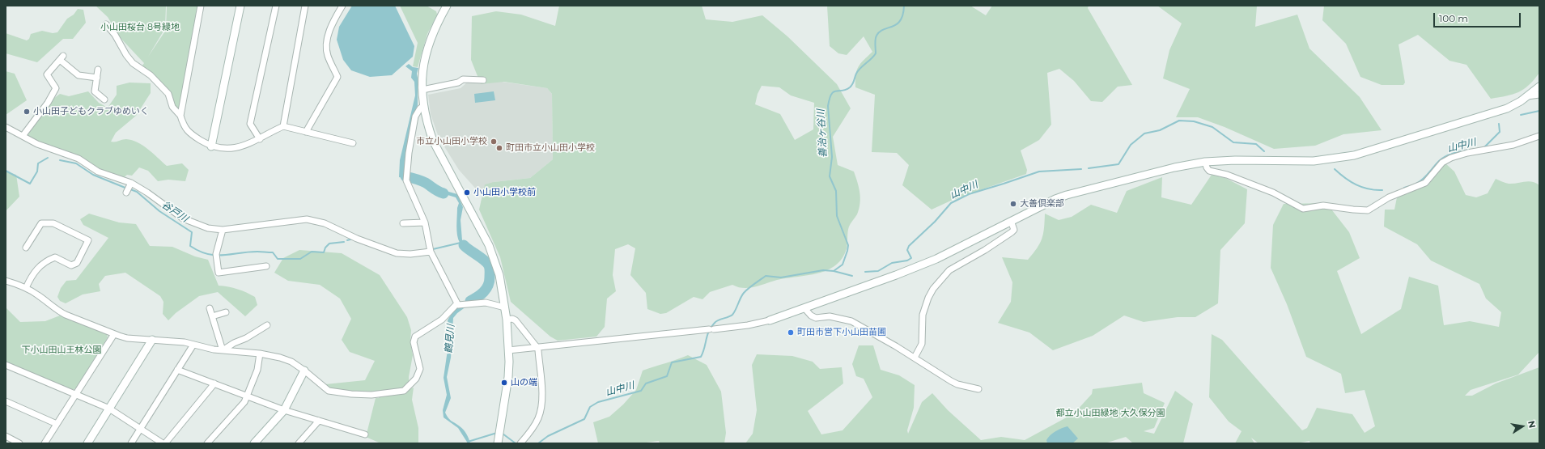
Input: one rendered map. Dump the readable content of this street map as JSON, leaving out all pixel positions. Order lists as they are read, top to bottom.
{
  "water": [
    "善治ヶ谷川",
    "山中川",
    "谷戸川",
    "鶴見川"
  ],
  "parks": ["小山田桜台 8号緑地", "下小山田山王林公園", "都立小山田緑地 大久保分園"],
  "places": [
    "小山田子どもクラブゆめいく",
    "市立小山田小学校",
    "町田市立小山田小学校",
    "小山田小学校前",
    "大善倶楽部",
    "町田市営下小山田苗圃",
    "山の端"
  ],
  "scale_bar": "100 m",
  "north": "right"
}
